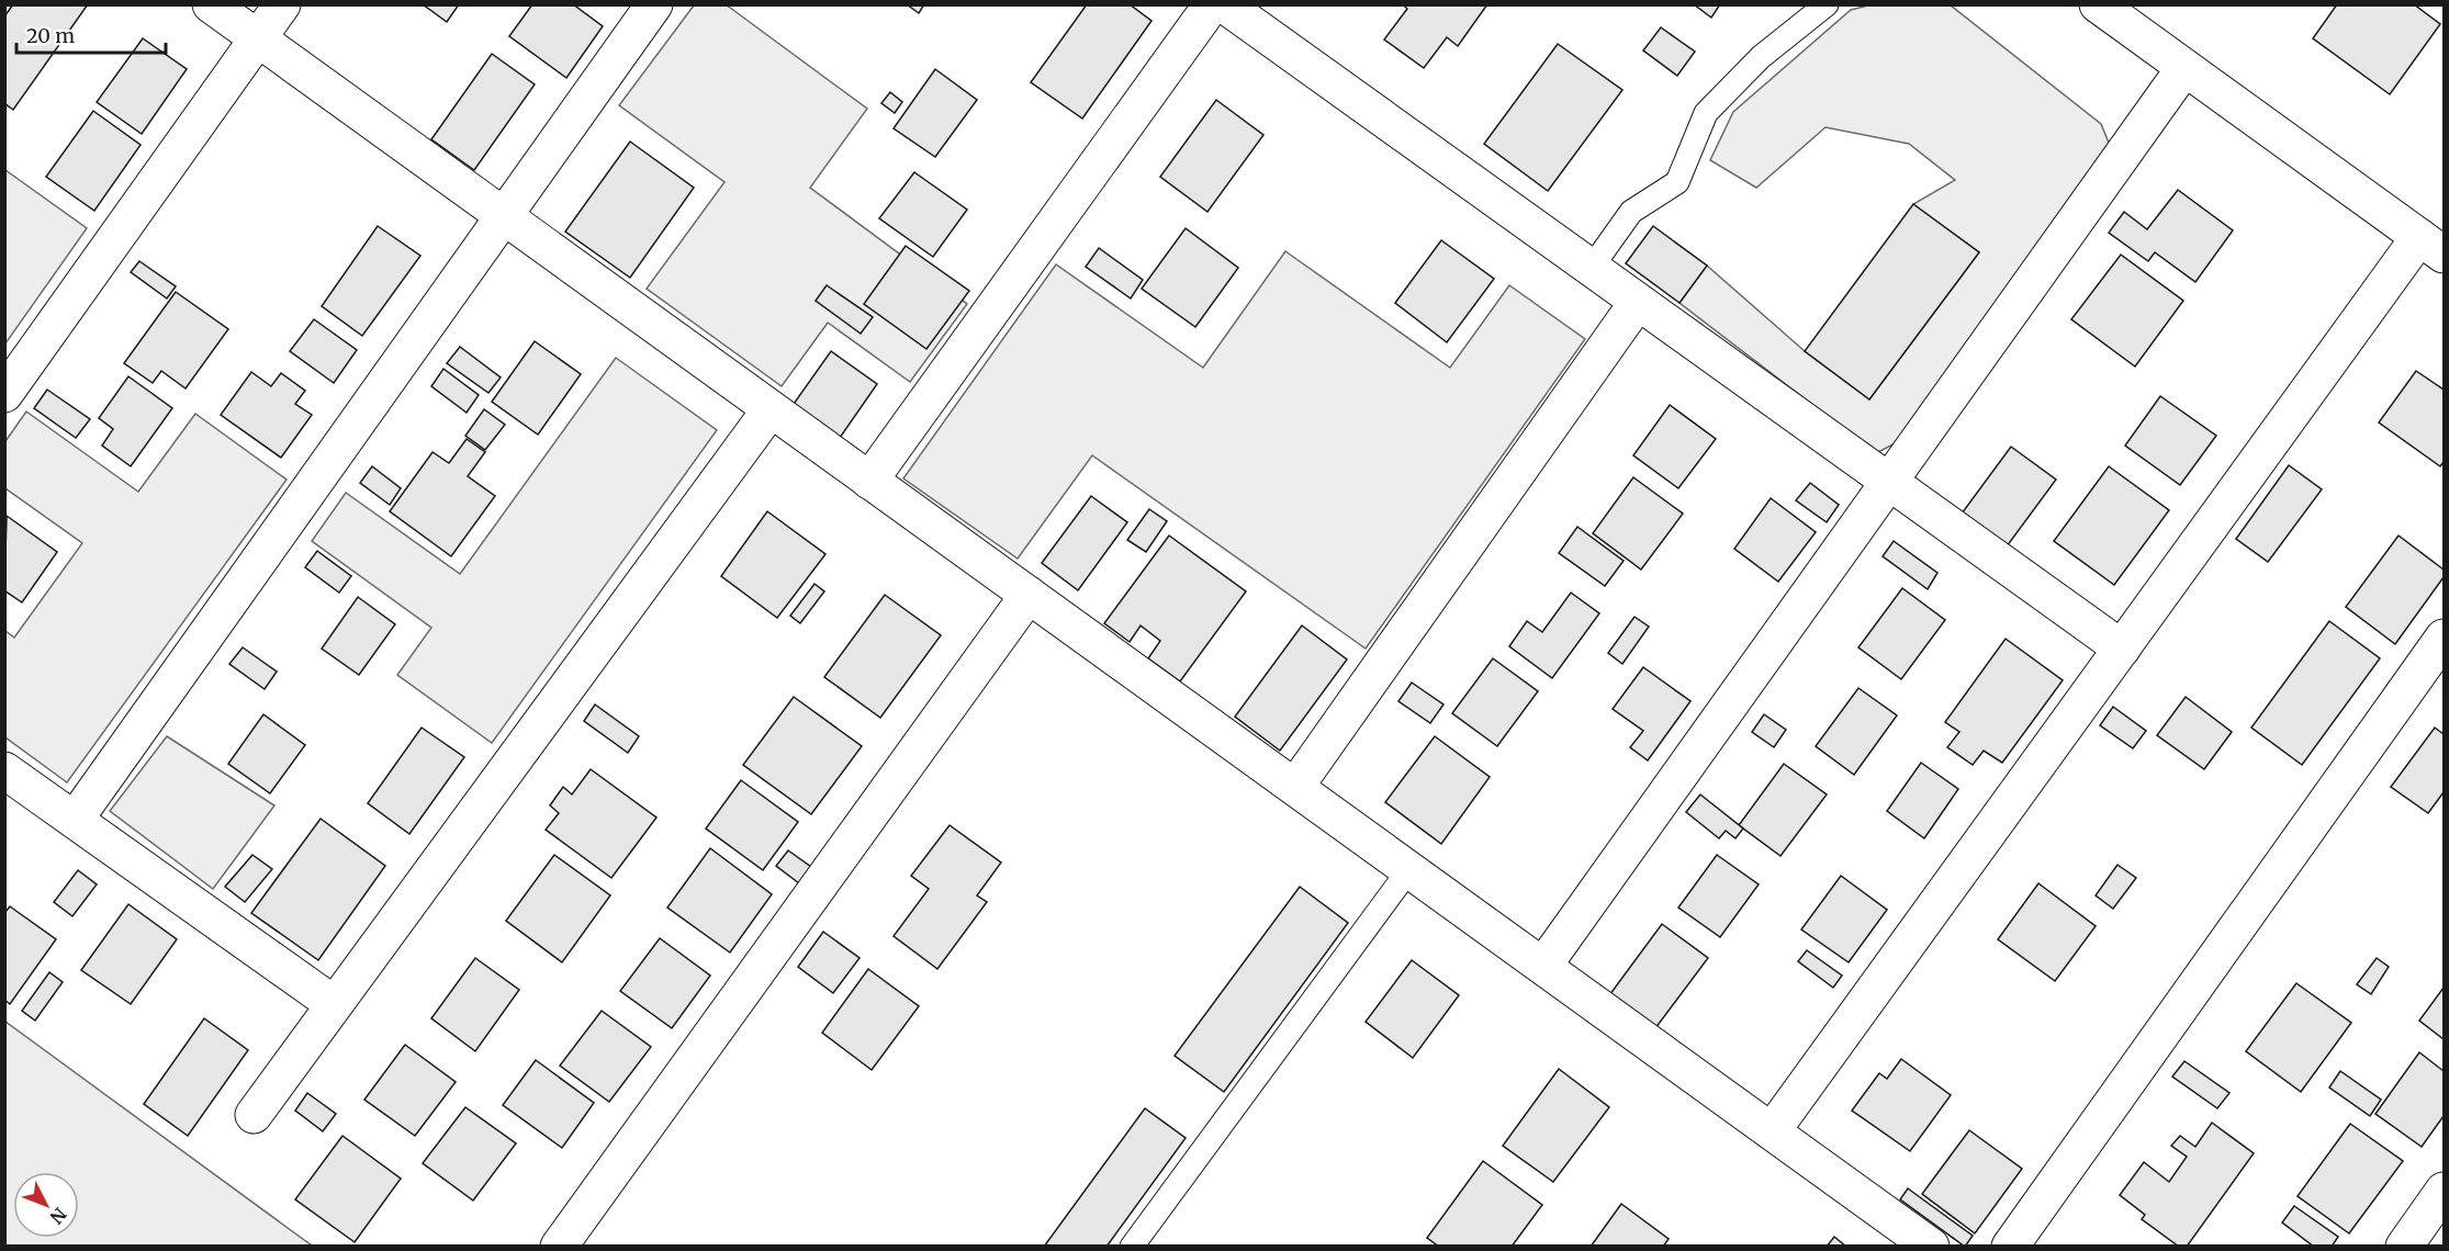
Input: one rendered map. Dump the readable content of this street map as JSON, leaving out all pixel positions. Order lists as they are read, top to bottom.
{
  "scale_bar": "20 m",
  "north": "bottom right"
}
